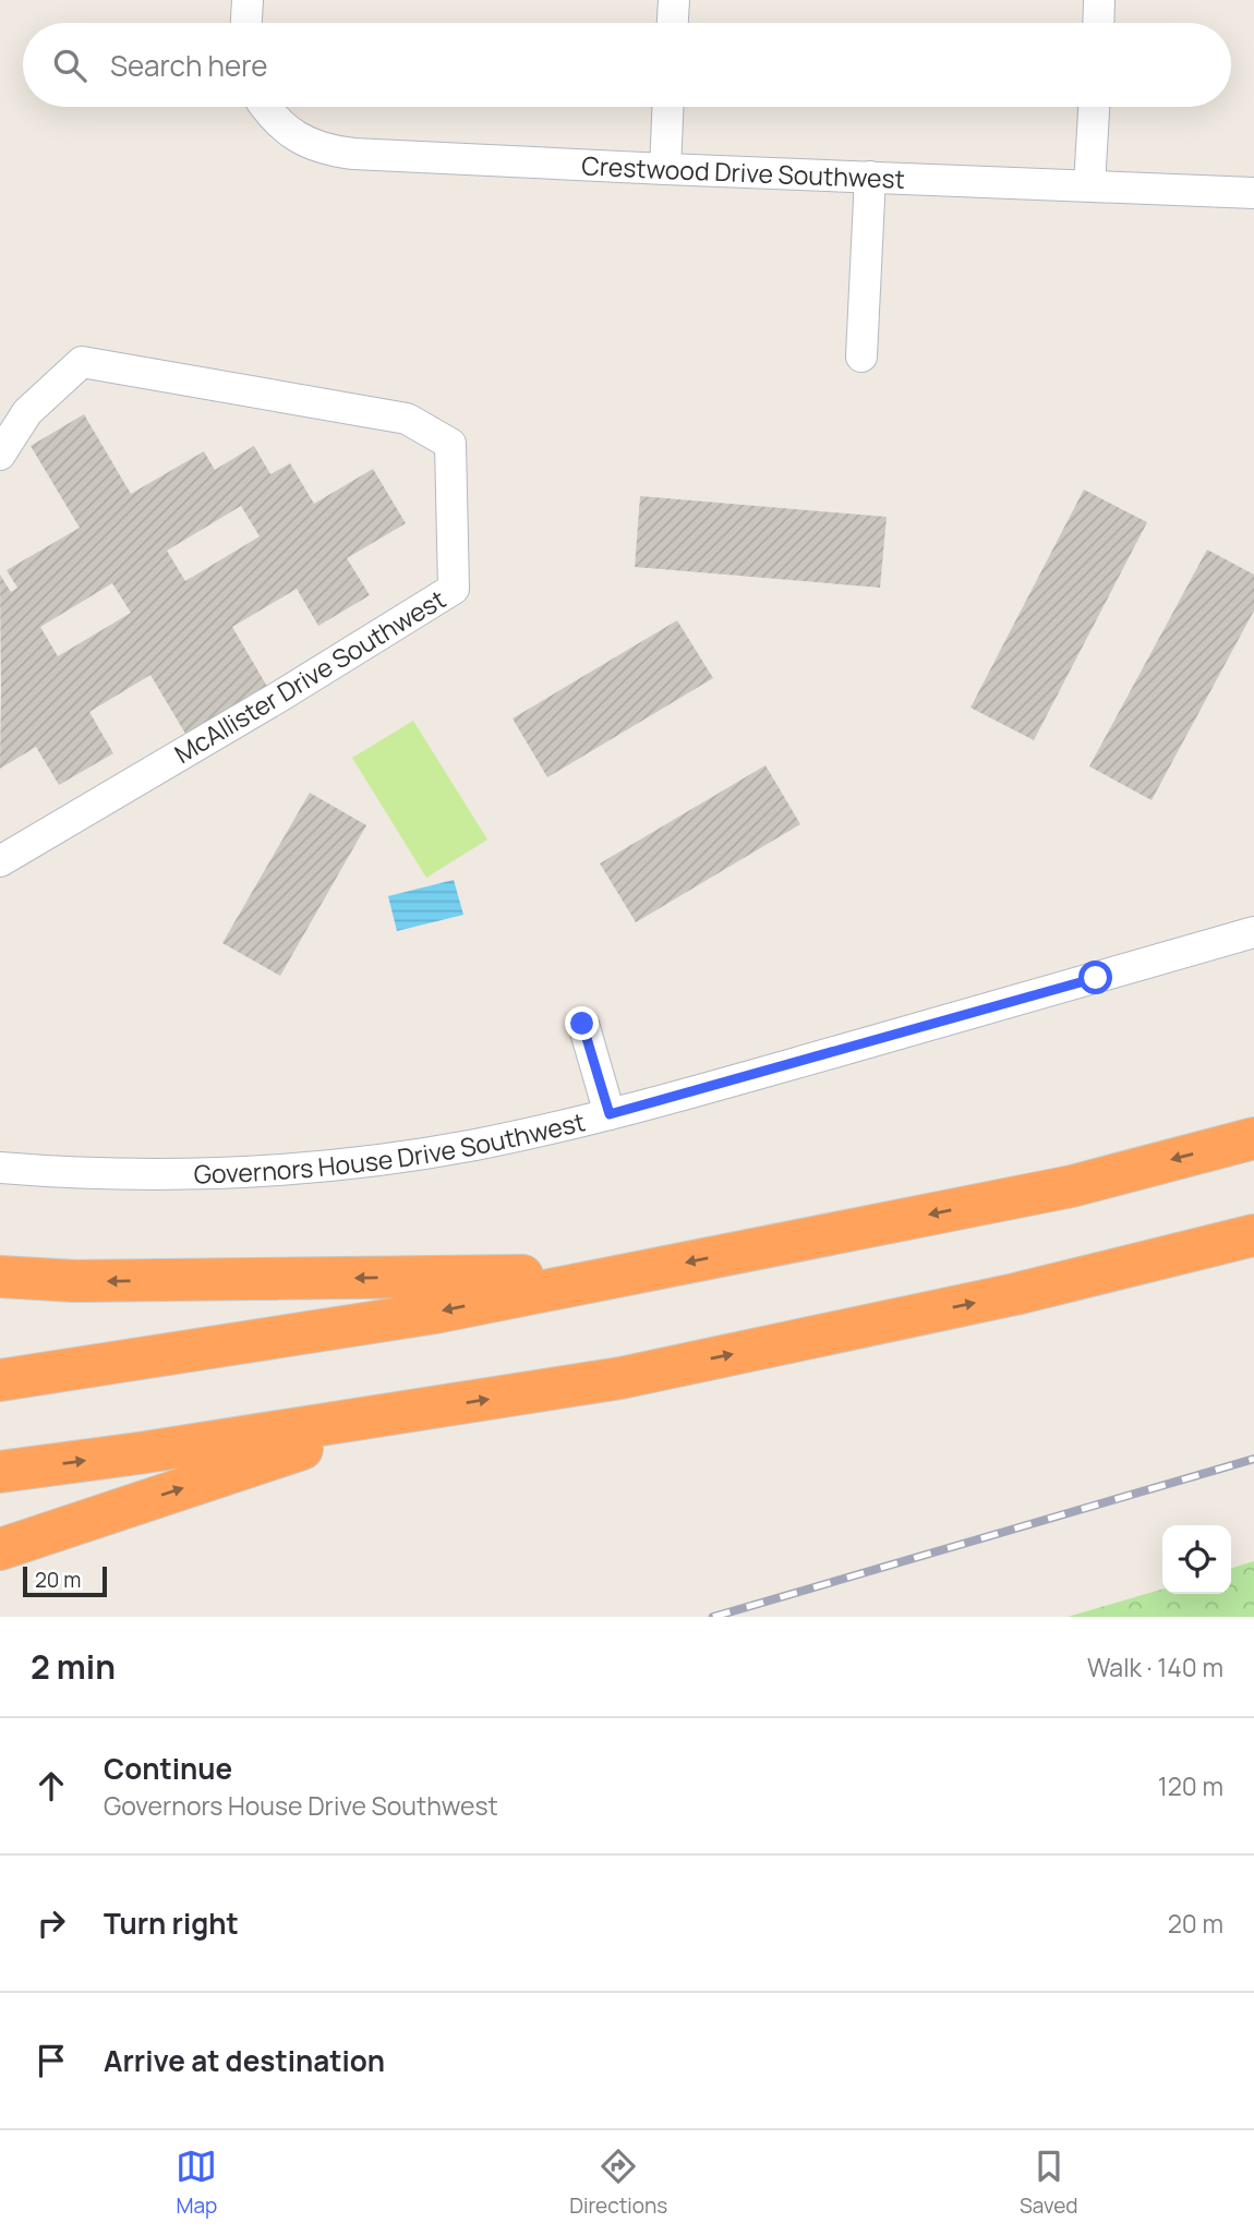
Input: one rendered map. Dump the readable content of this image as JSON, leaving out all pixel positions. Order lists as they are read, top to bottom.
{
  "streets": {
    "street": ["Crestwood Drive Southwest", "McAllister Drive Southwest", "Governors House Drive Southwest"]
  },
  "scale_bar": "20 m",
  "page": {
    "search": "Search here",
    "scale": "20 m",
    "heading": ["2 min", "Walk · 140 m"],
    "list": [
      ["Continue", "Governors House Drive Southwest", "120 m"],
      ["Turn right", "20 m"],
      "Arrive at destination"
    ],
    "nav": ["Map", "Directions", "Saved"]
  }
}
